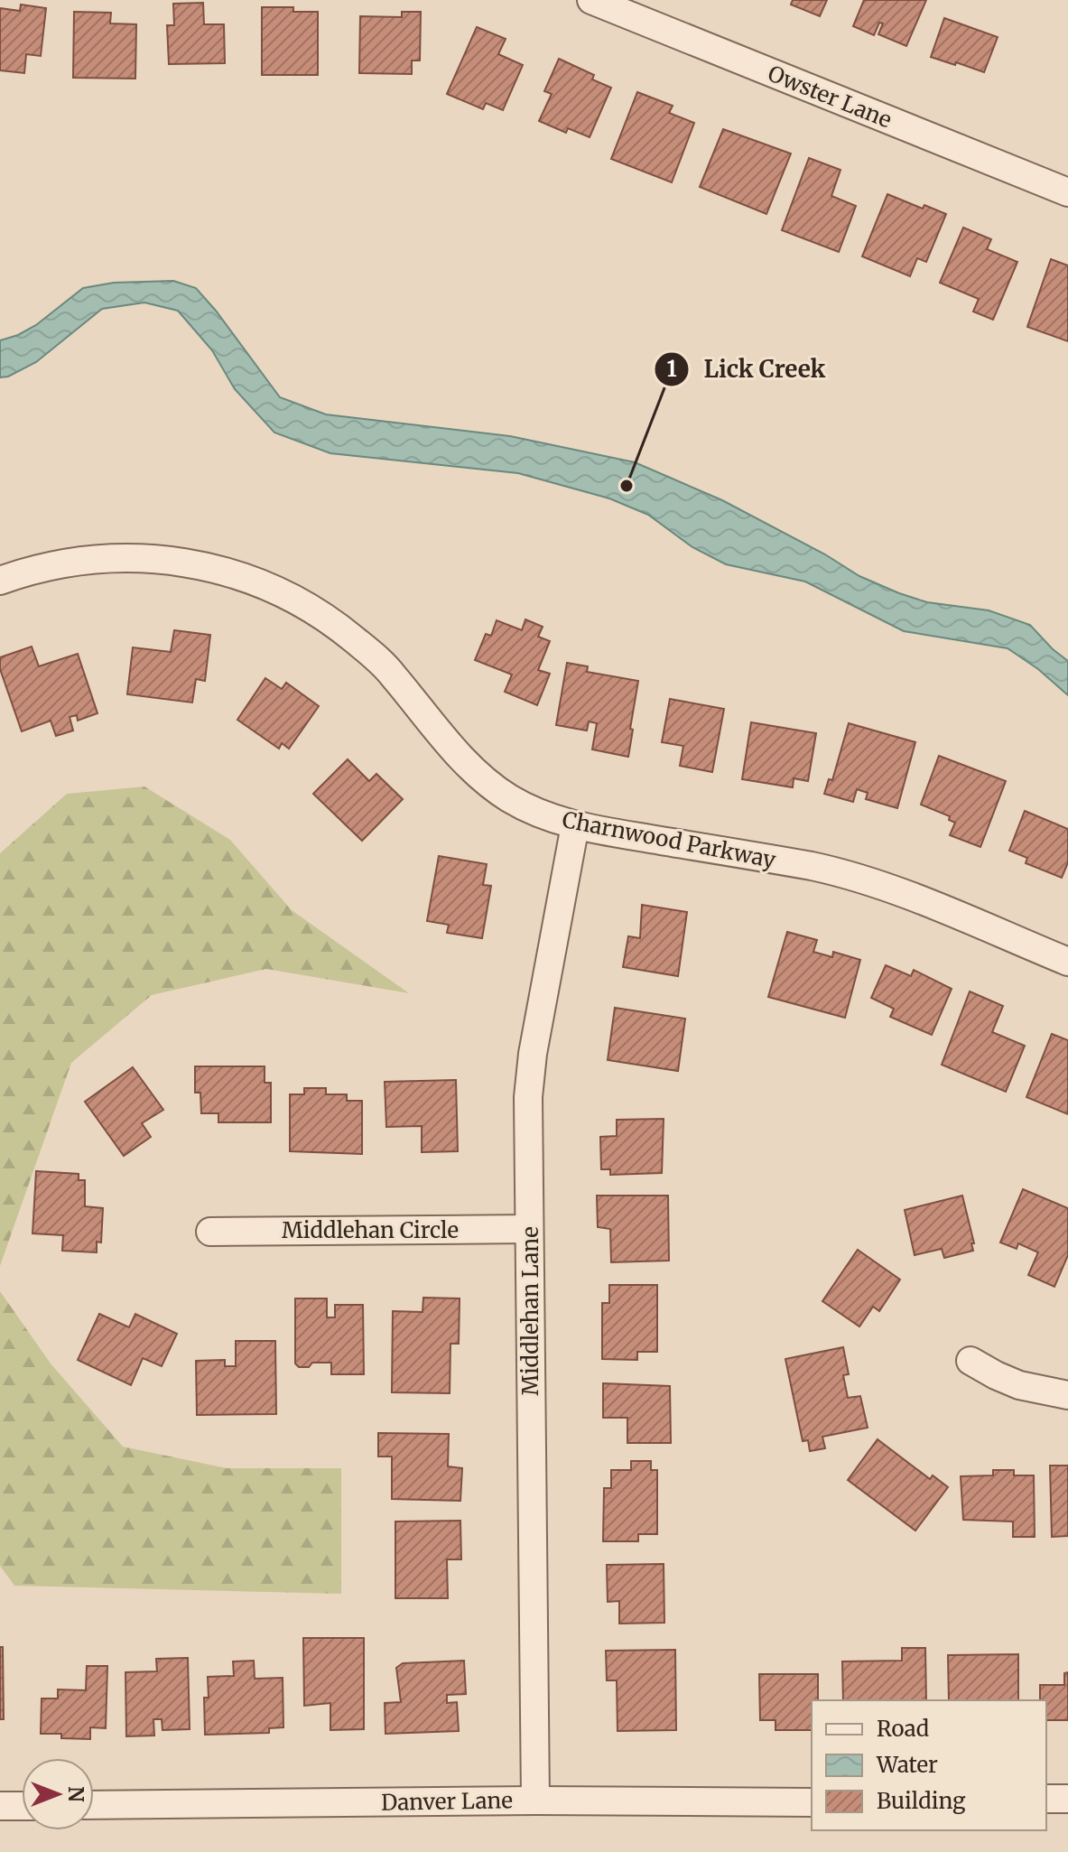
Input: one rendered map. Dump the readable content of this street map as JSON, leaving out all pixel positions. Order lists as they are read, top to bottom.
{
  "streets": {
    "street": [
      "Owster Lane",
      "Charnwood Parkway",
      "Middlehan Circle",
      "Middlehan Lane",
      "Danver Lane"
    ]
  },
  "crossings": [
    ["Charnwood Parkway", "Middlehan Lane"],
    ["Middlehan Circle", "Middlehan Lane"],
    ["Middlehan Lane", "Danver Lane"]
  ],
  "places": ["Lick Creek"],
  "legend": ["Road", "Water", "Building"],
  "north": "right"
}
